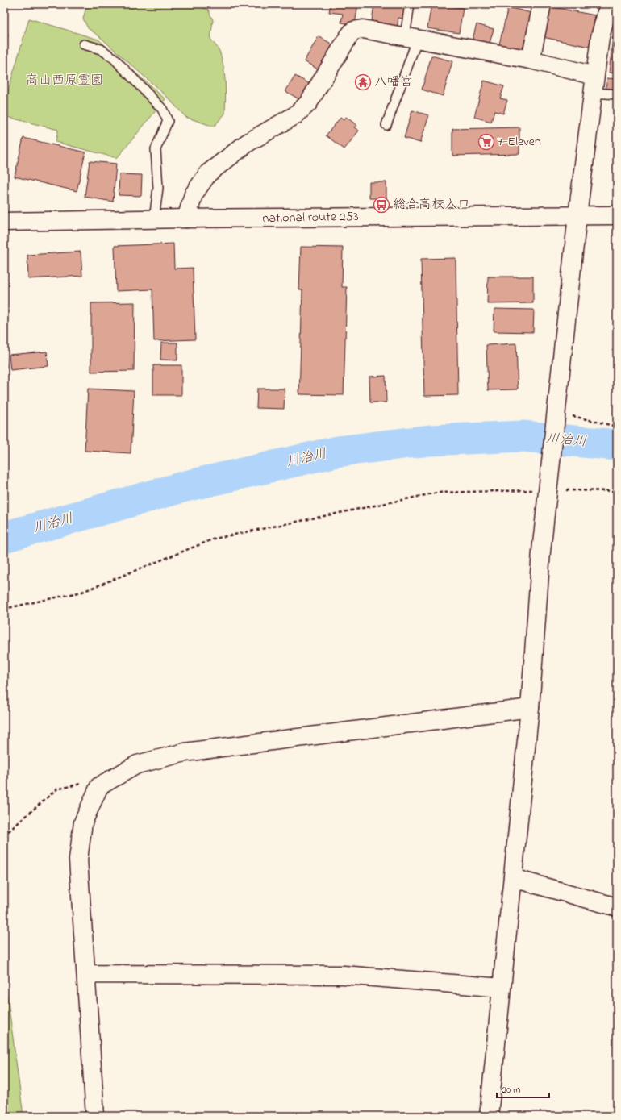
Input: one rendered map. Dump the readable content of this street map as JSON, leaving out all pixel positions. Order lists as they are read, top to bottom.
{
  "streets": {
    "main road": ["national route 253"]
  },
  "water": ["川治川"],
  "parks": ["高山西原霊園"],
  "places": {
    "temple": ["八幡宮"],
    "supermarket": ["7-Eleven"],
    "bus stop": ["総合高校入口"]
  },
  "scale_bar": "20 m"
}
